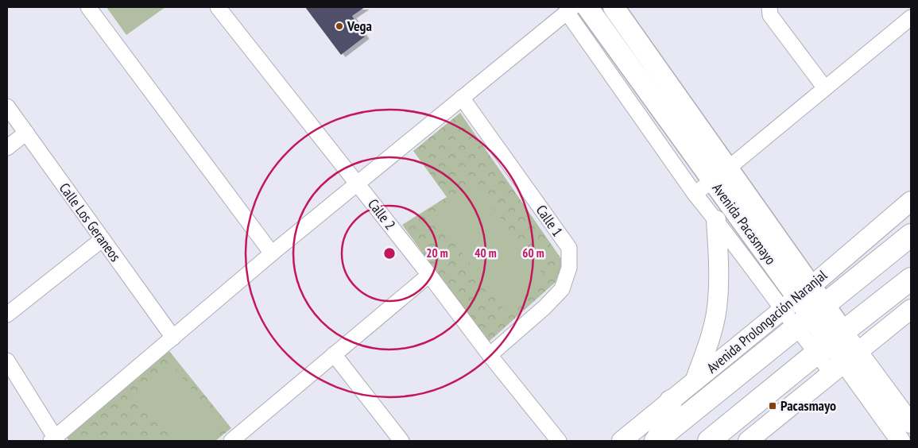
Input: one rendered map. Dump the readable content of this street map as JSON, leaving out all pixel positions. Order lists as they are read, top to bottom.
{
  "streets": {
    "main road": ["Avenida Pacasmayo", "Avenida Prolongación Naranjal"],
    "street": ["Calle 2", "Calle 1", "Calle Los Geraneos"]
  },
  "crossings": [
    ["Calle 2", "Calle 1"],
    ["Avenida Pacasmayo", "Avenida Prolongación Naranjal"]
  ],
  "places": {
    "other": ["Vega"],
    "transit": ["Pacasmayo"]
  },
  "rings": ["20 m", "40 m", "60 m"]
}
